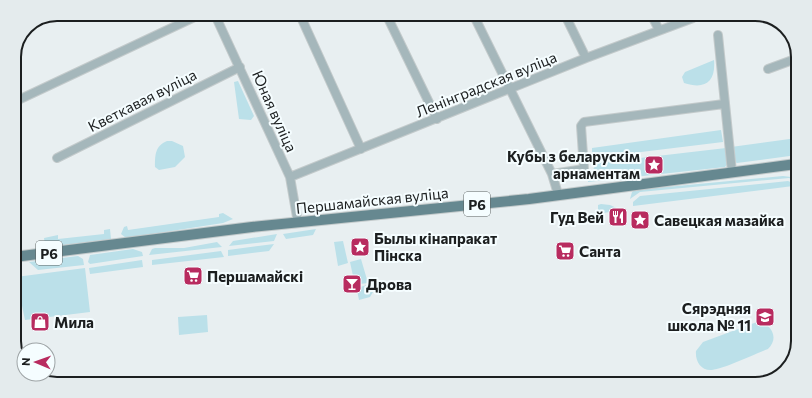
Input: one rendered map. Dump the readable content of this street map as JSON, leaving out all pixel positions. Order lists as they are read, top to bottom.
{
  "streets": {
    "main road": ["Першамайская вуліца", "Р6"],
    "street": ["Ленінградская вуліца", "Кветкавая вуліца", "Юная вуліца"]
  },
  "crossings": [
    ["Ленінградская вуліца", "Юная вуліца"],
    ["Кветкавая вуліца", "Юная вуліца"],
    ["Юная вуліца", "Першамайская вуліца"]
  ],
  "places": {
    "place": ["Кубы з беларускім арнаментам", "Савецкая мазайка", "Былы кінапракат Пінска"],
    "restaurant": ["Гуд Вей"],
    "supermarket": ["Санта", "Першамайскі"],
    "bar": ["Дрова"],
    "school or university": ["Сярэдняя школа № 11"],
    "shop": ["Мила"]
  },
  "north": "left"
}
